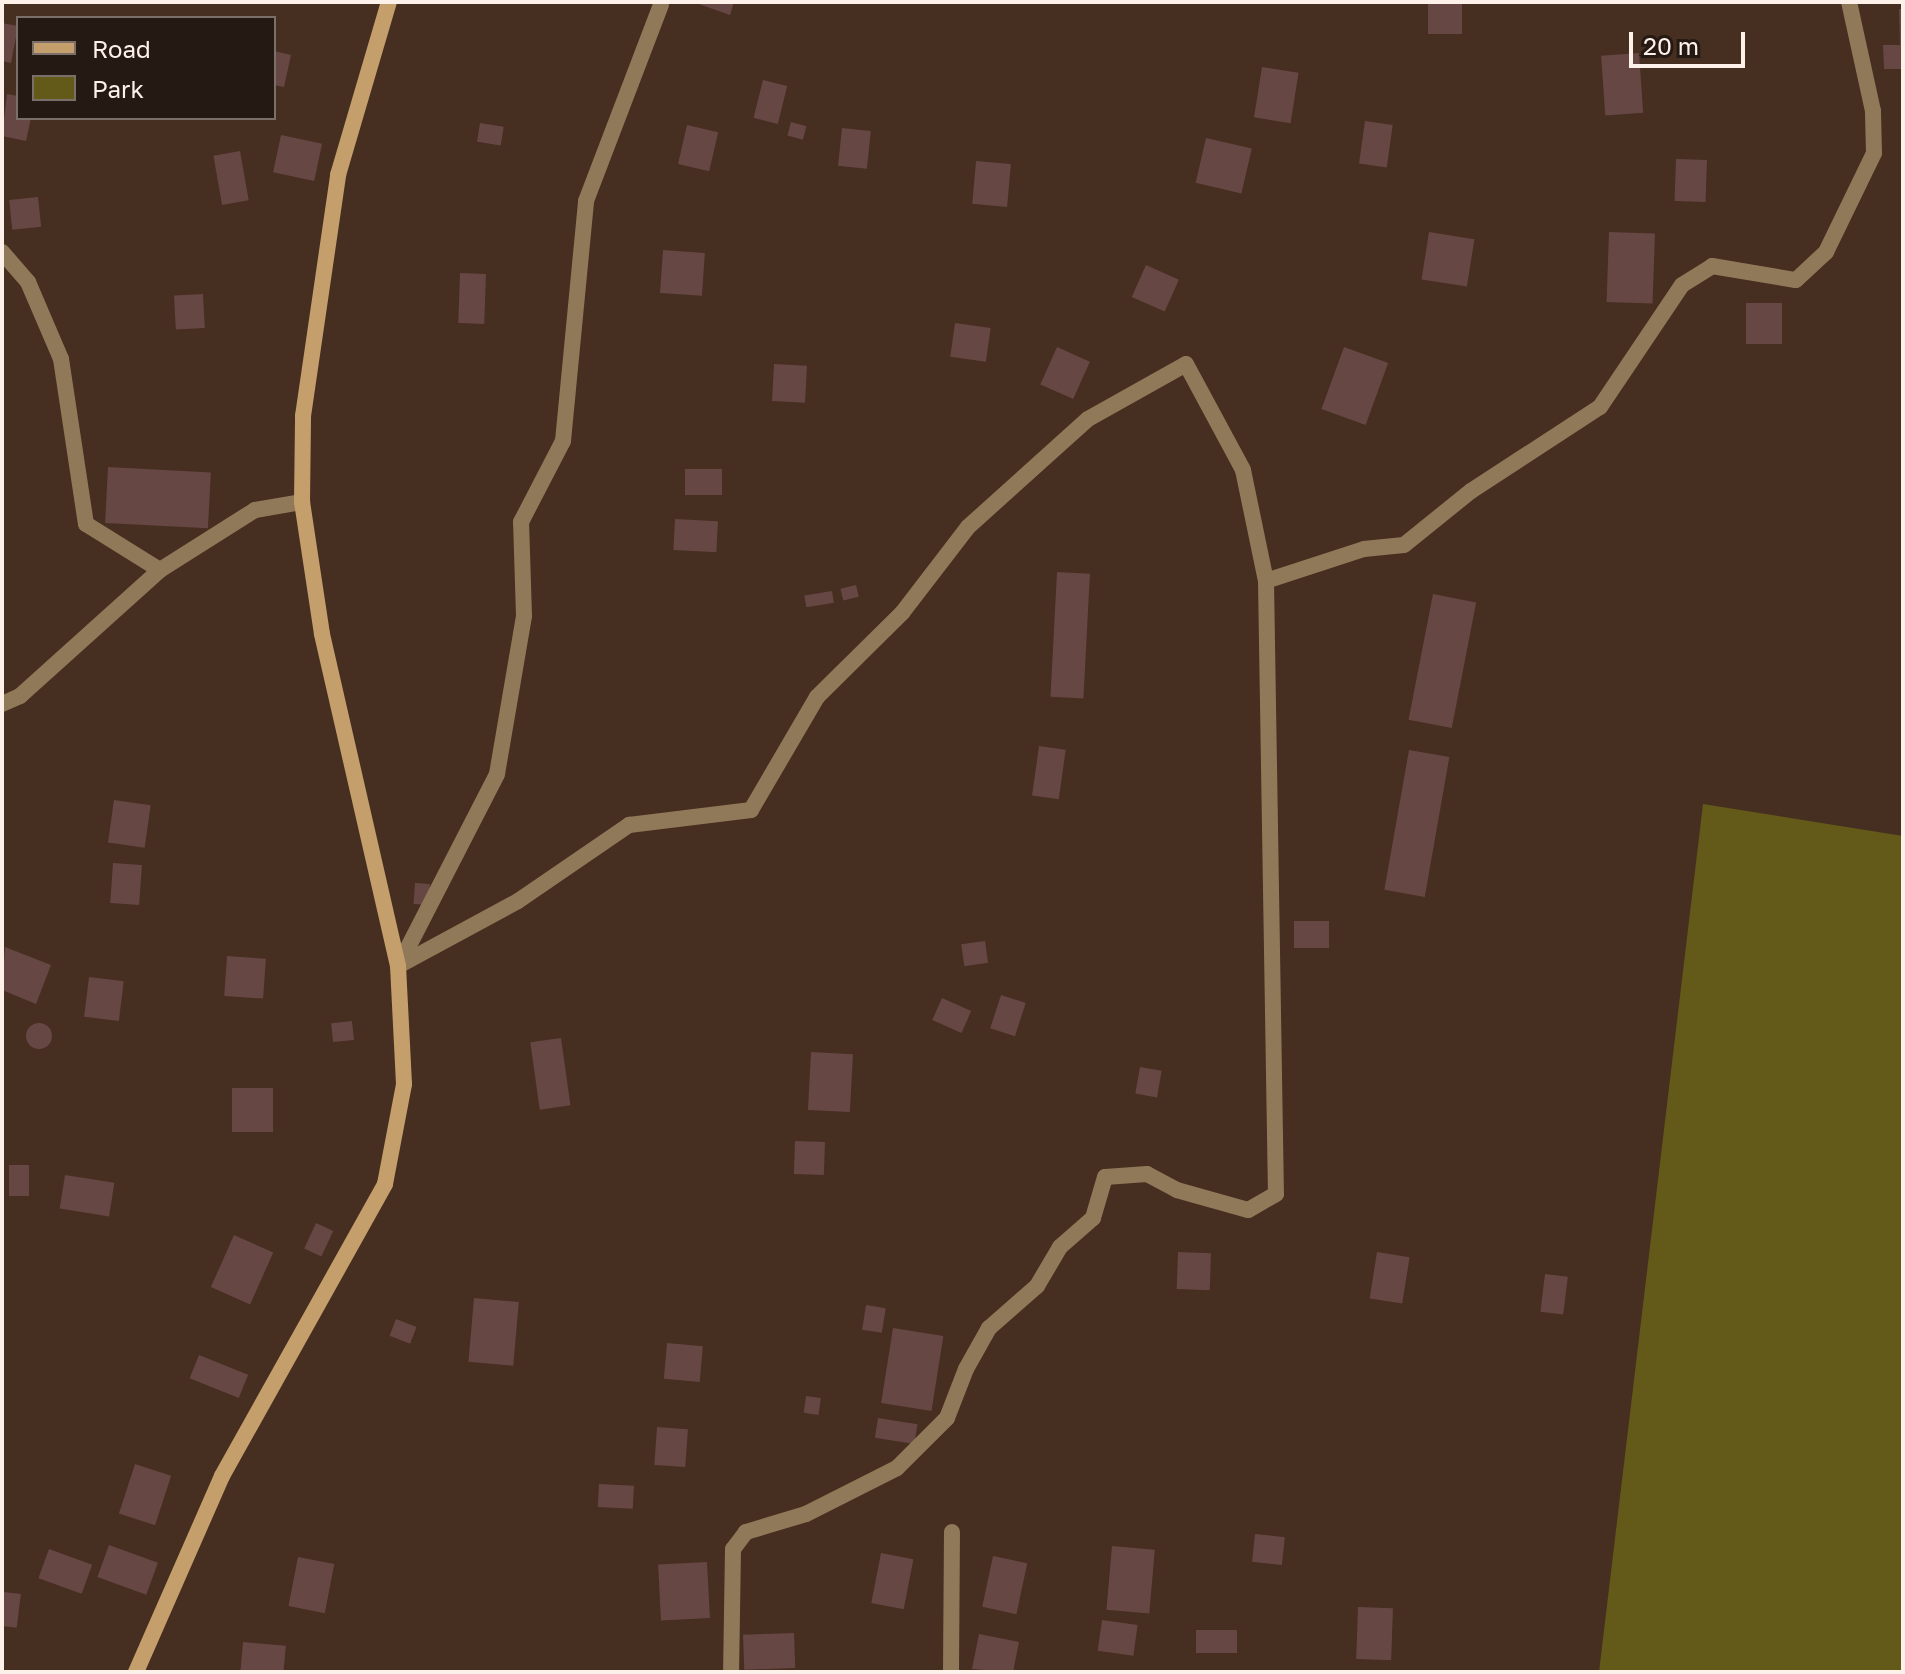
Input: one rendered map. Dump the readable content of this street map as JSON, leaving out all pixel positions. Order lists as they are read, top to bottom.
{
  "legend": ["Road", "Park"],
  "scale_bar": "20 m"
}
